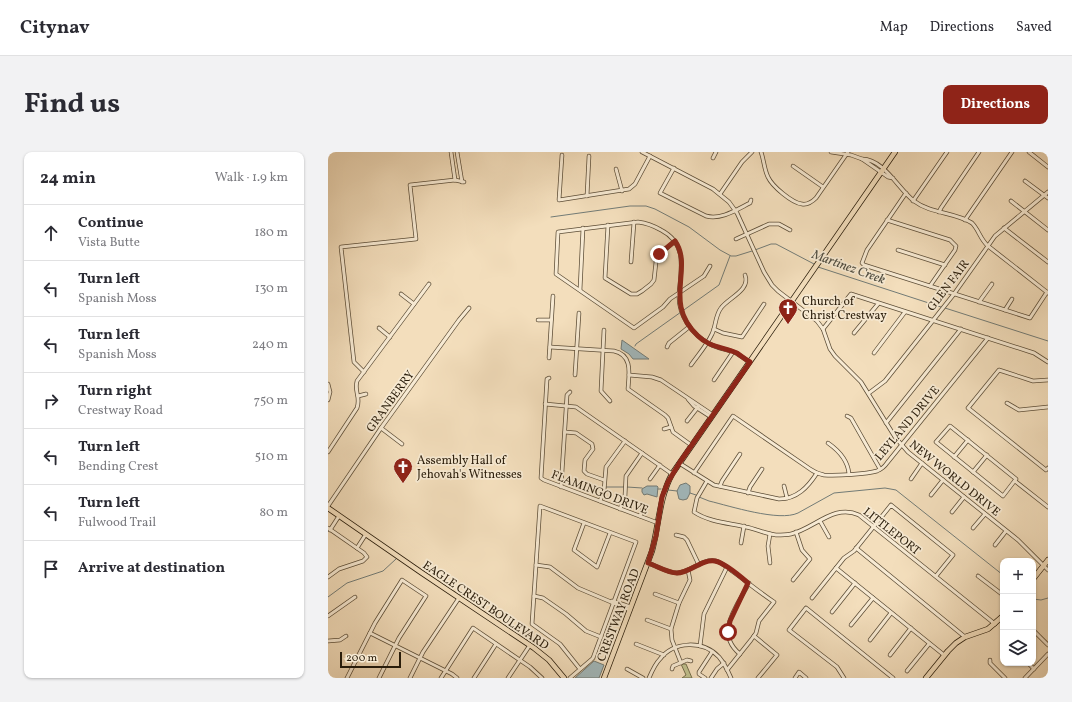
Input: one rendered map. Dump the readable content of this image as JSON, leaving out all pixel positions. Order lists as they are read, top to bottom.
{
  "streets": {
    "main road": ["EAGLE CREST BOULEVARD", "CRESTWAY ROAD"],
    "street": [
      "GLEN FAIR",
      "GRANBERRY",
      "LEYLAND DRIVE",
      "NEW WORLD DRIVE",
      "FLAMINGO DRIVE",
      "LITTLEPORT"
    ]
  },
  "crossings": [
    ["GLEN FAIR", "NEW WORLD DRIVE"],
    ["GRANBERRY", "EAGLE CREST BOULEVARD"],
    ["LEYLAND DRIVE", "NEW WORLD DRIVE"],
    ["NEW WORLD DRIVE", "CRESTWAY ROAD"],
    ["FLAMINGO DRIVE", "CRESTWAY ROAD"]
  ],
  "water": ["Martinez Creek"],
  "places": {
    "church": ["Church of Christ Crestway", "Assembly Hall of Jehovah's Witnesses"]
  },
  "scale_bar": "200 m",
  "page": {
    "header": "Citynav",
    "nav": ["Map", "Directions", "Saved"],
    "title": "Find us",
    "buttons": "Directions",
    "heading": ["24 min", "Walk · 1.9 km"],
    "list": [
      ["Continue", "Vista Butte", "180 m"],
      ["Turn left", "Spanish Moss", "130 m"],
      ["Turn left", "Spanish Moss", "240 m"],
      ["Turn right", "Crestway Road", "750 m"],
      ["Turn left", "Bending Crest", "510 m"],
      ["Turn left", "Fulwood Trail", "80 m"],
      "Arrive at destination"
    ],
    "map_buttons": ["+", "−"],
    "scale": "200 m"
  }
}
